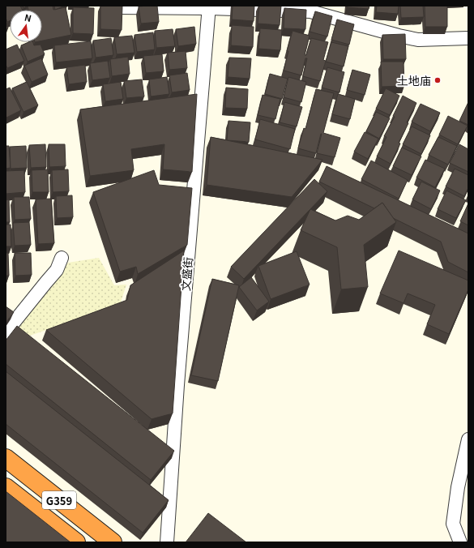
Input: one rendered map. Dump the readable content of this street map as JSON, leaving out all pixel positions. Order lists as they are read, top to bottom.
{
  "streets": {
    "highway": ["G359"],
    "street": ["文盛街"]
  },
  "places": ["土地庙"],
  "north": "top"
}
